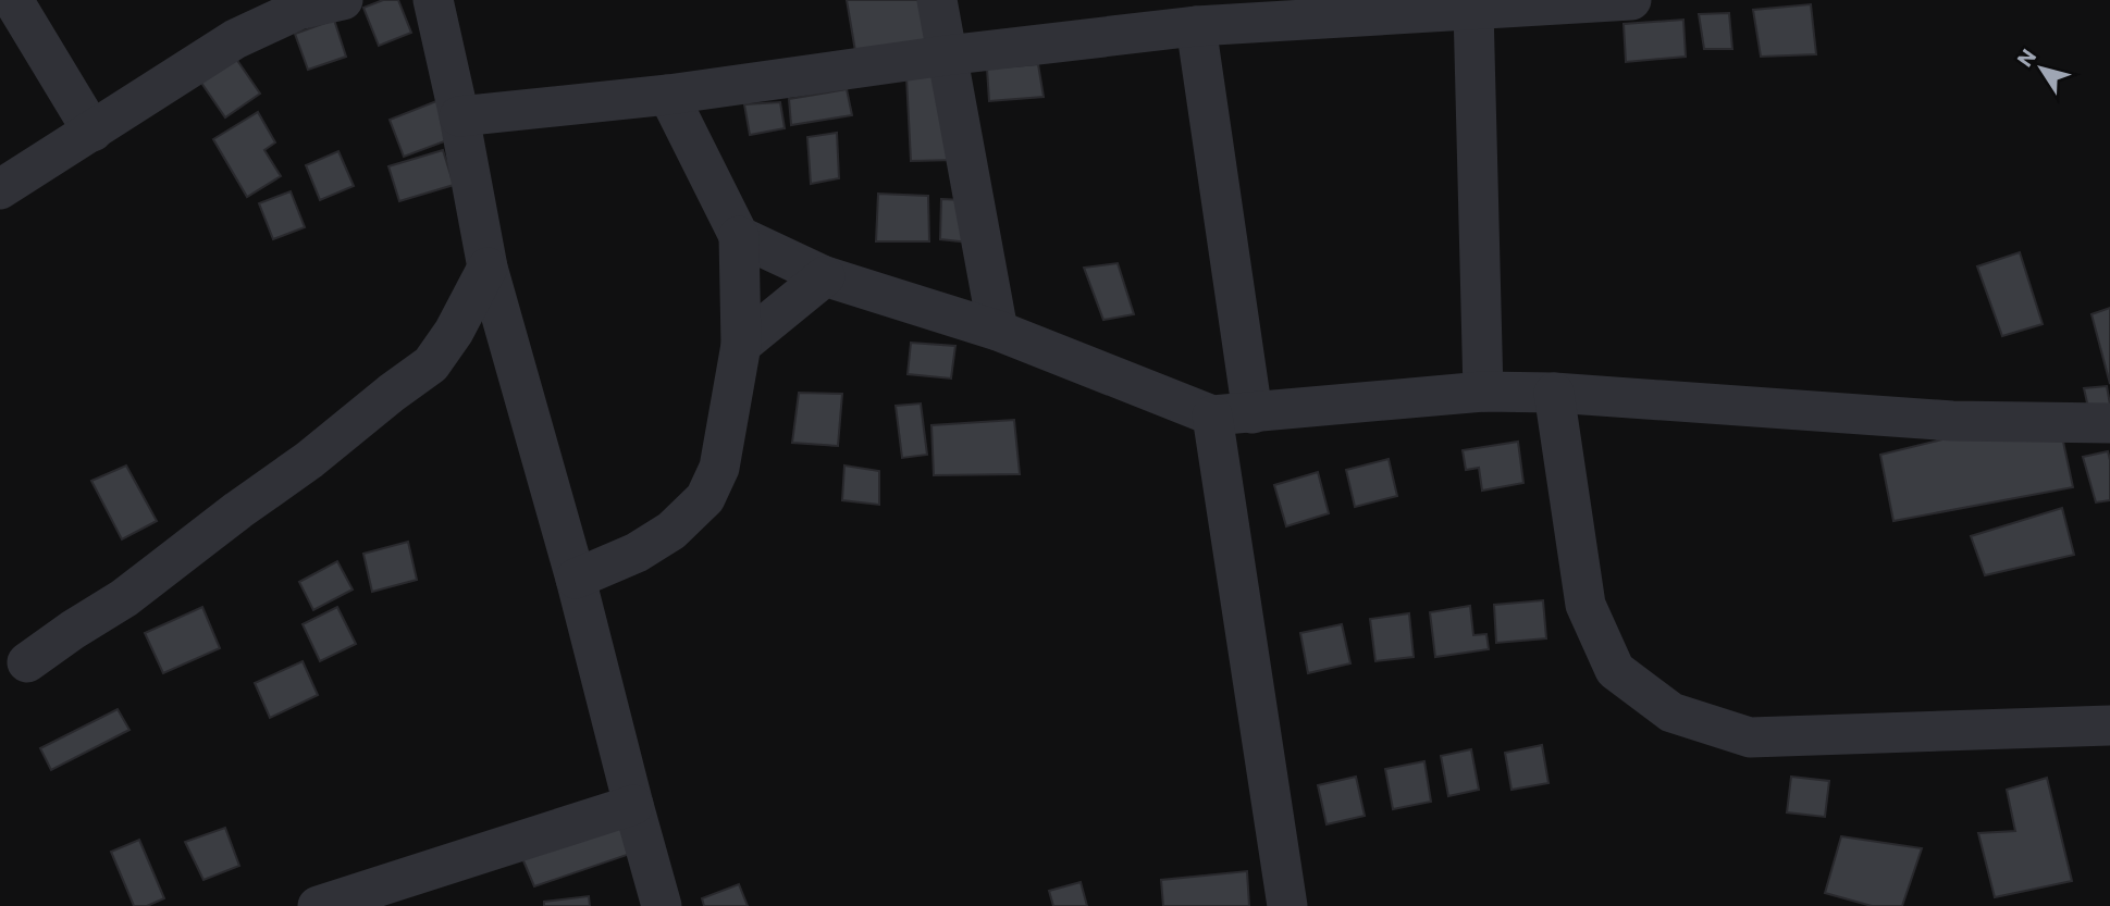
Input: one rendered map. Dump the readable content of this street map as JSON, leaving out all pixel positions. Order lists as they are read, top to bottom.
{
  "north": "top left"
}
